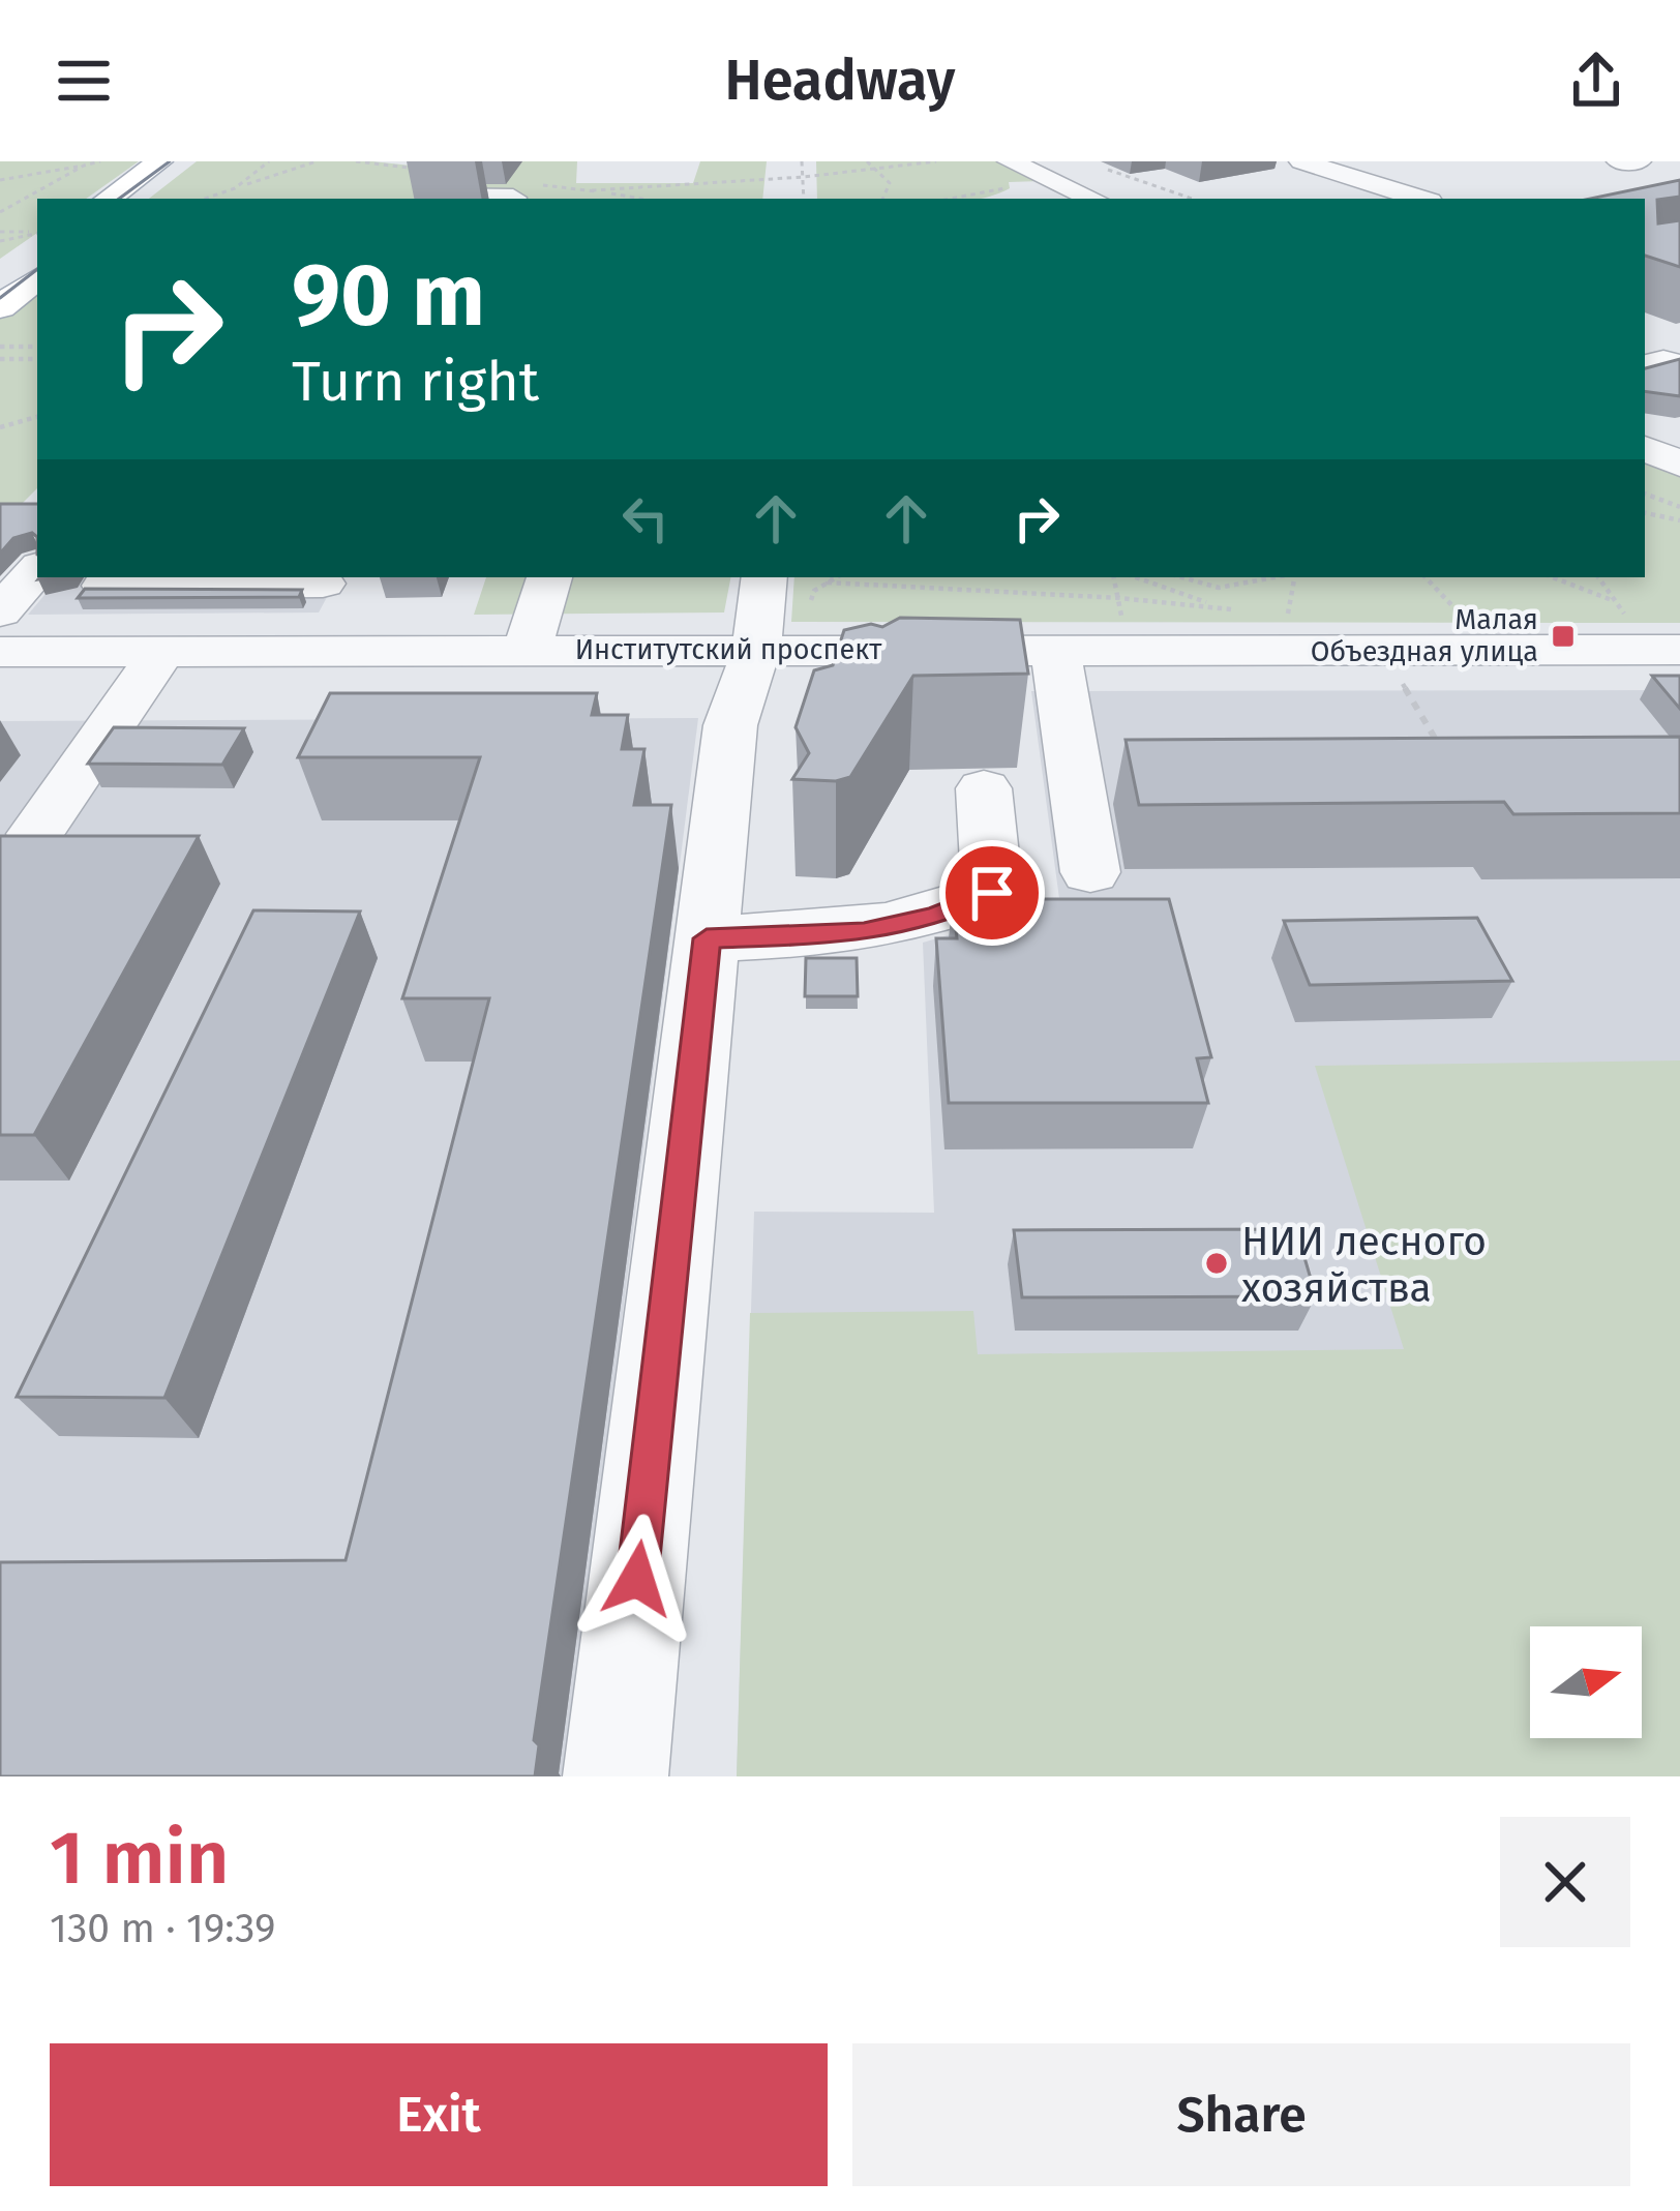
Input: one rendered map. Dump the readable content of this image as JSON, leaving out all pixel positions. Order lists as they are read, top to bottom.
{
  "streets": {
    "street": ["Институтский проспект"]
  },
  "places": {
    "transit": ["Малая Объездная улица"],
    "other": ["НИИ лесного хозяйства"]
  },
  "north": "right",
  "page": {
    "header": "Headway",
    "turn": ["90 m", "Turn right"],
    "heading": ["1 min", "130 m · 19:39"],
    "buttons": ["Exit", "Share"]
  }
}
